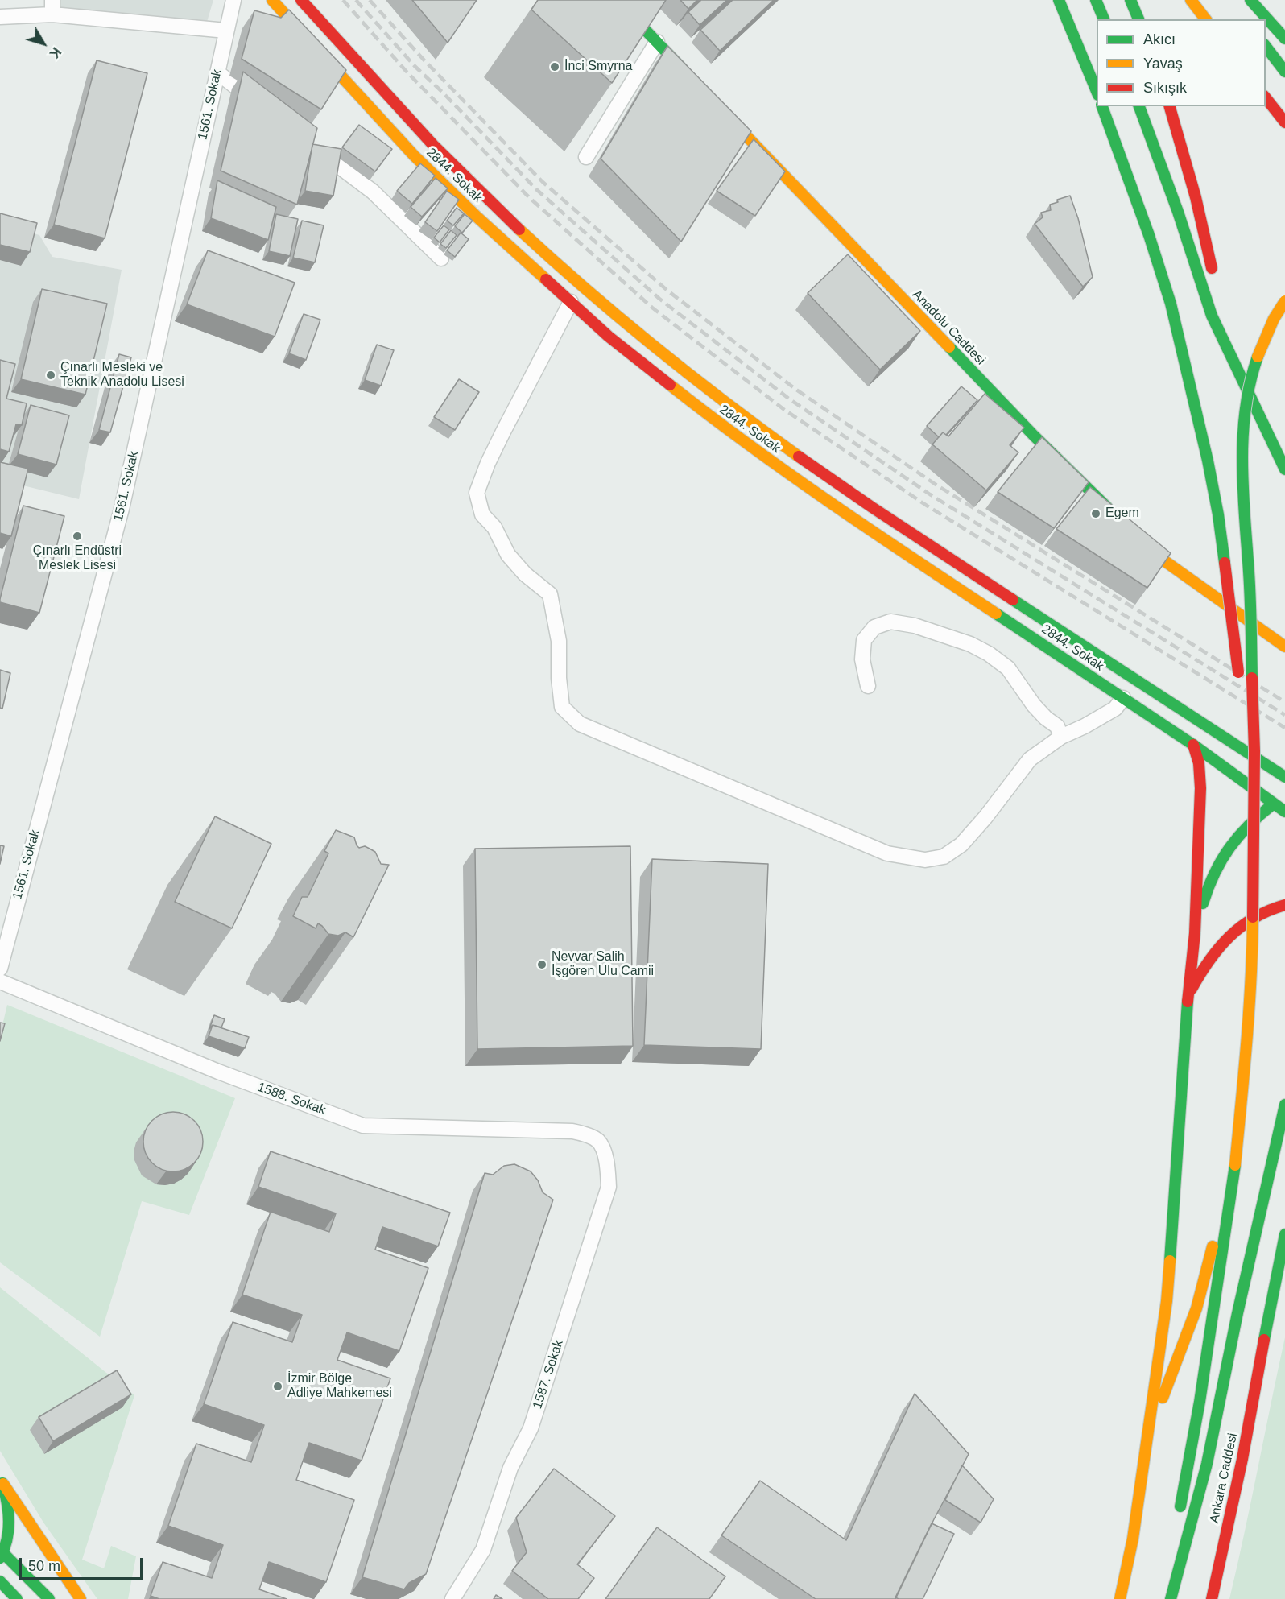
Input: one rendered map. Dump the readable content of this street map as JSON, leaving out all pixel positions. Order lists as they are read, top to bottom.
{
  "streets": {
    "main road": ["2844. Sokak", "Anadolu Caddesi", "Ankara Caddesi"],
    "street": ["1561. Sokak", "1588. Sokak", "1587. Sokak"]
  },
  "crossings": [
    ["1588. Sokak", "1587. Sokak"]
  ],
  "places": [
    "İnci Smyrna",
    "Çınarlı Mesleki ve Teknik Anadolu Lisesi",
    "Egem",
    "Çınarlı Endüstri Meslek Lisesi",
    "Nevvar Salih İşgören Ulu Camii",
    "İzmir Bölge Adliye Mahkemesi"
  ],
  "legend": ["Akıcı", "Yavaş", "Sıkışık"],
  "scale_bar": "50 m",
  "north": "bottom right"
}
